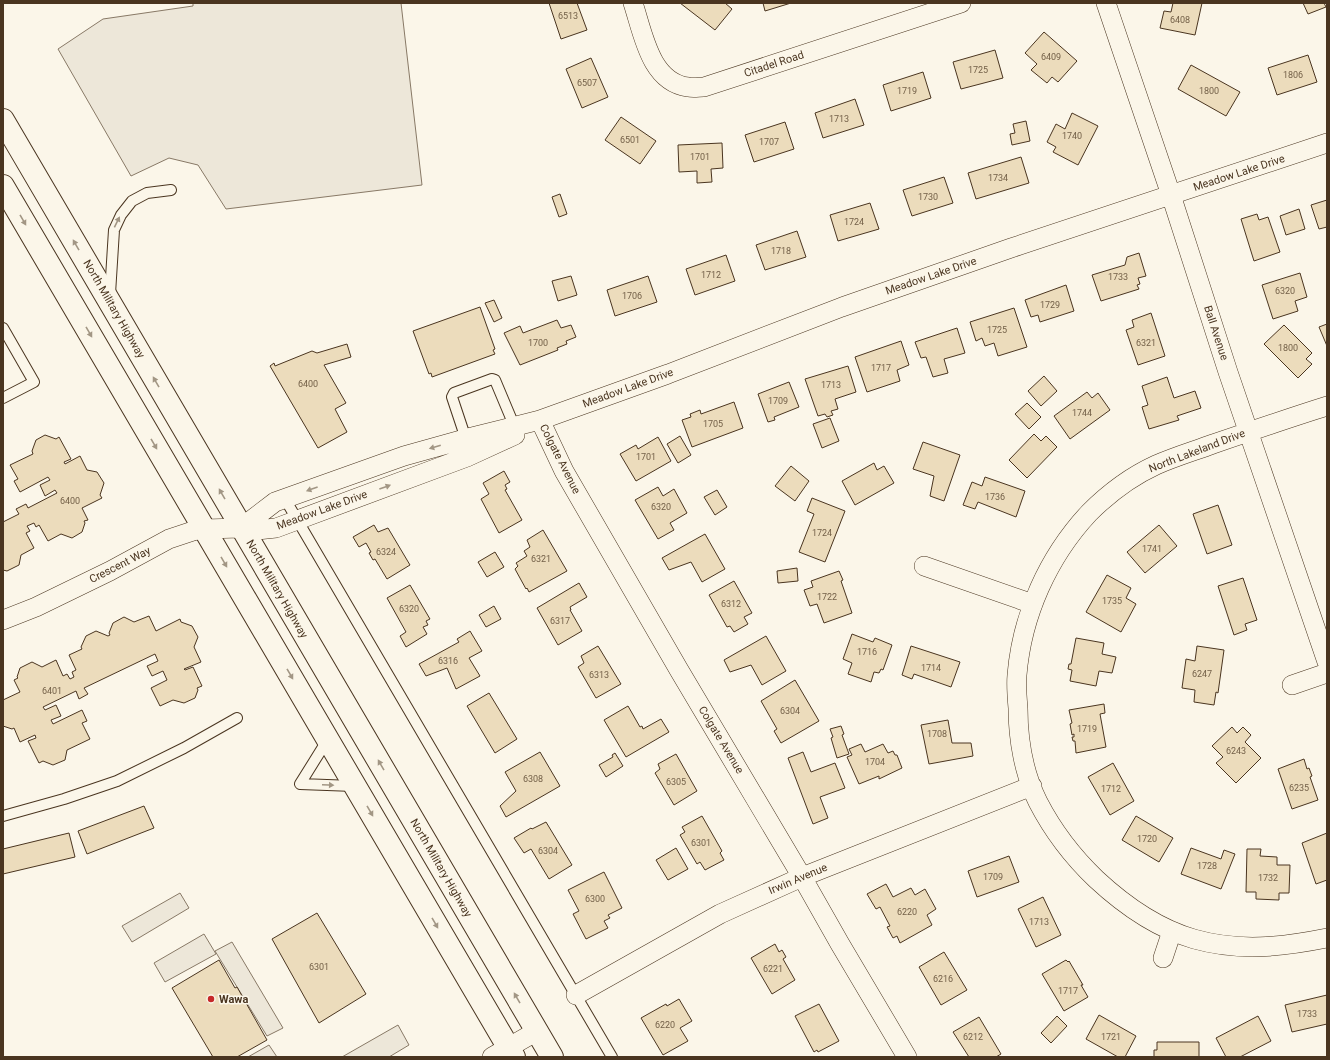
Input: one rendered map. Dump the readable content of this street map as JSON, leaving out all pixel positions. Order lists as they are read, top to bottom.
{
  "streets": {
    "main road": ["North Military Highway"],
    "street": [
      "Citadel Road",
      "Meadow Lake Drive",
      "Ball Avenue",
      "North Lakeland Drive",
      "Colgate Avenue",
      "Crescent Way",
      "Irwin Avenue"
    ]
  },
  "crossings": [
    ["Meadow Lake Drive", "North Military Highway"],
    ["Meadow Lake Drive", "Ball Avenue"],
    ["Meadow Lake Drive", "Colgate Avenue"],
    ["Meadow Lake Drive", "Crescent Way"],
    ["North Military Highway", "Crescent Way"],
    ["Ball Avenue", "North Lakeland Drive"],
    ["North Lakeland Drive", "Irwin Avenue"],
    ["Colgate Avenue", "Irwin Avenue"]
  ],
  "places": ["Wawa"],
  "house_numbers": [
    "6513",
    "6408",
    "6409",
    "1725",
    "1806",
    "6507",
    "1719",
    "1800",
    "1713",
    "1740",
    "6501",
    "1707",
    "1701",
    "1734",
    "1730",
    "1724",
    "1718",
    "1712",
    "1733",
    "6320",
    "1706",
    "1729",
    "1725",
    "1700",
    "6321",
    "1800",
    "1717",
    "6400",
    "1713",
    "1709",
    "1744",
    "1705",
    "1701",
    "1736",
    "6400",
    "6320",
    "1724",
    "1741",
    "6324",
    "6321",
    "1722",
    "1735",
    "6312",
    "6320",
    "6317",
    "1716",
    "6316",
    "1714",
    "6247",
    "6313",
    "6401",
    "6304",
    "1719",
    "1708",
    "6243",
    "1704",
    "6308",
    "6305",
    "6235",
    "1712",
    "1720",
    "6301",
    "6304",
    "1728",
    "1709",
    "1732",
    "6300",
    "6220",
    "1713",
    "6301",
    "6221",
    "6216",
    "1717",
    "1733",
    "6220",
    "6212",
    "1721"
  ]
}
